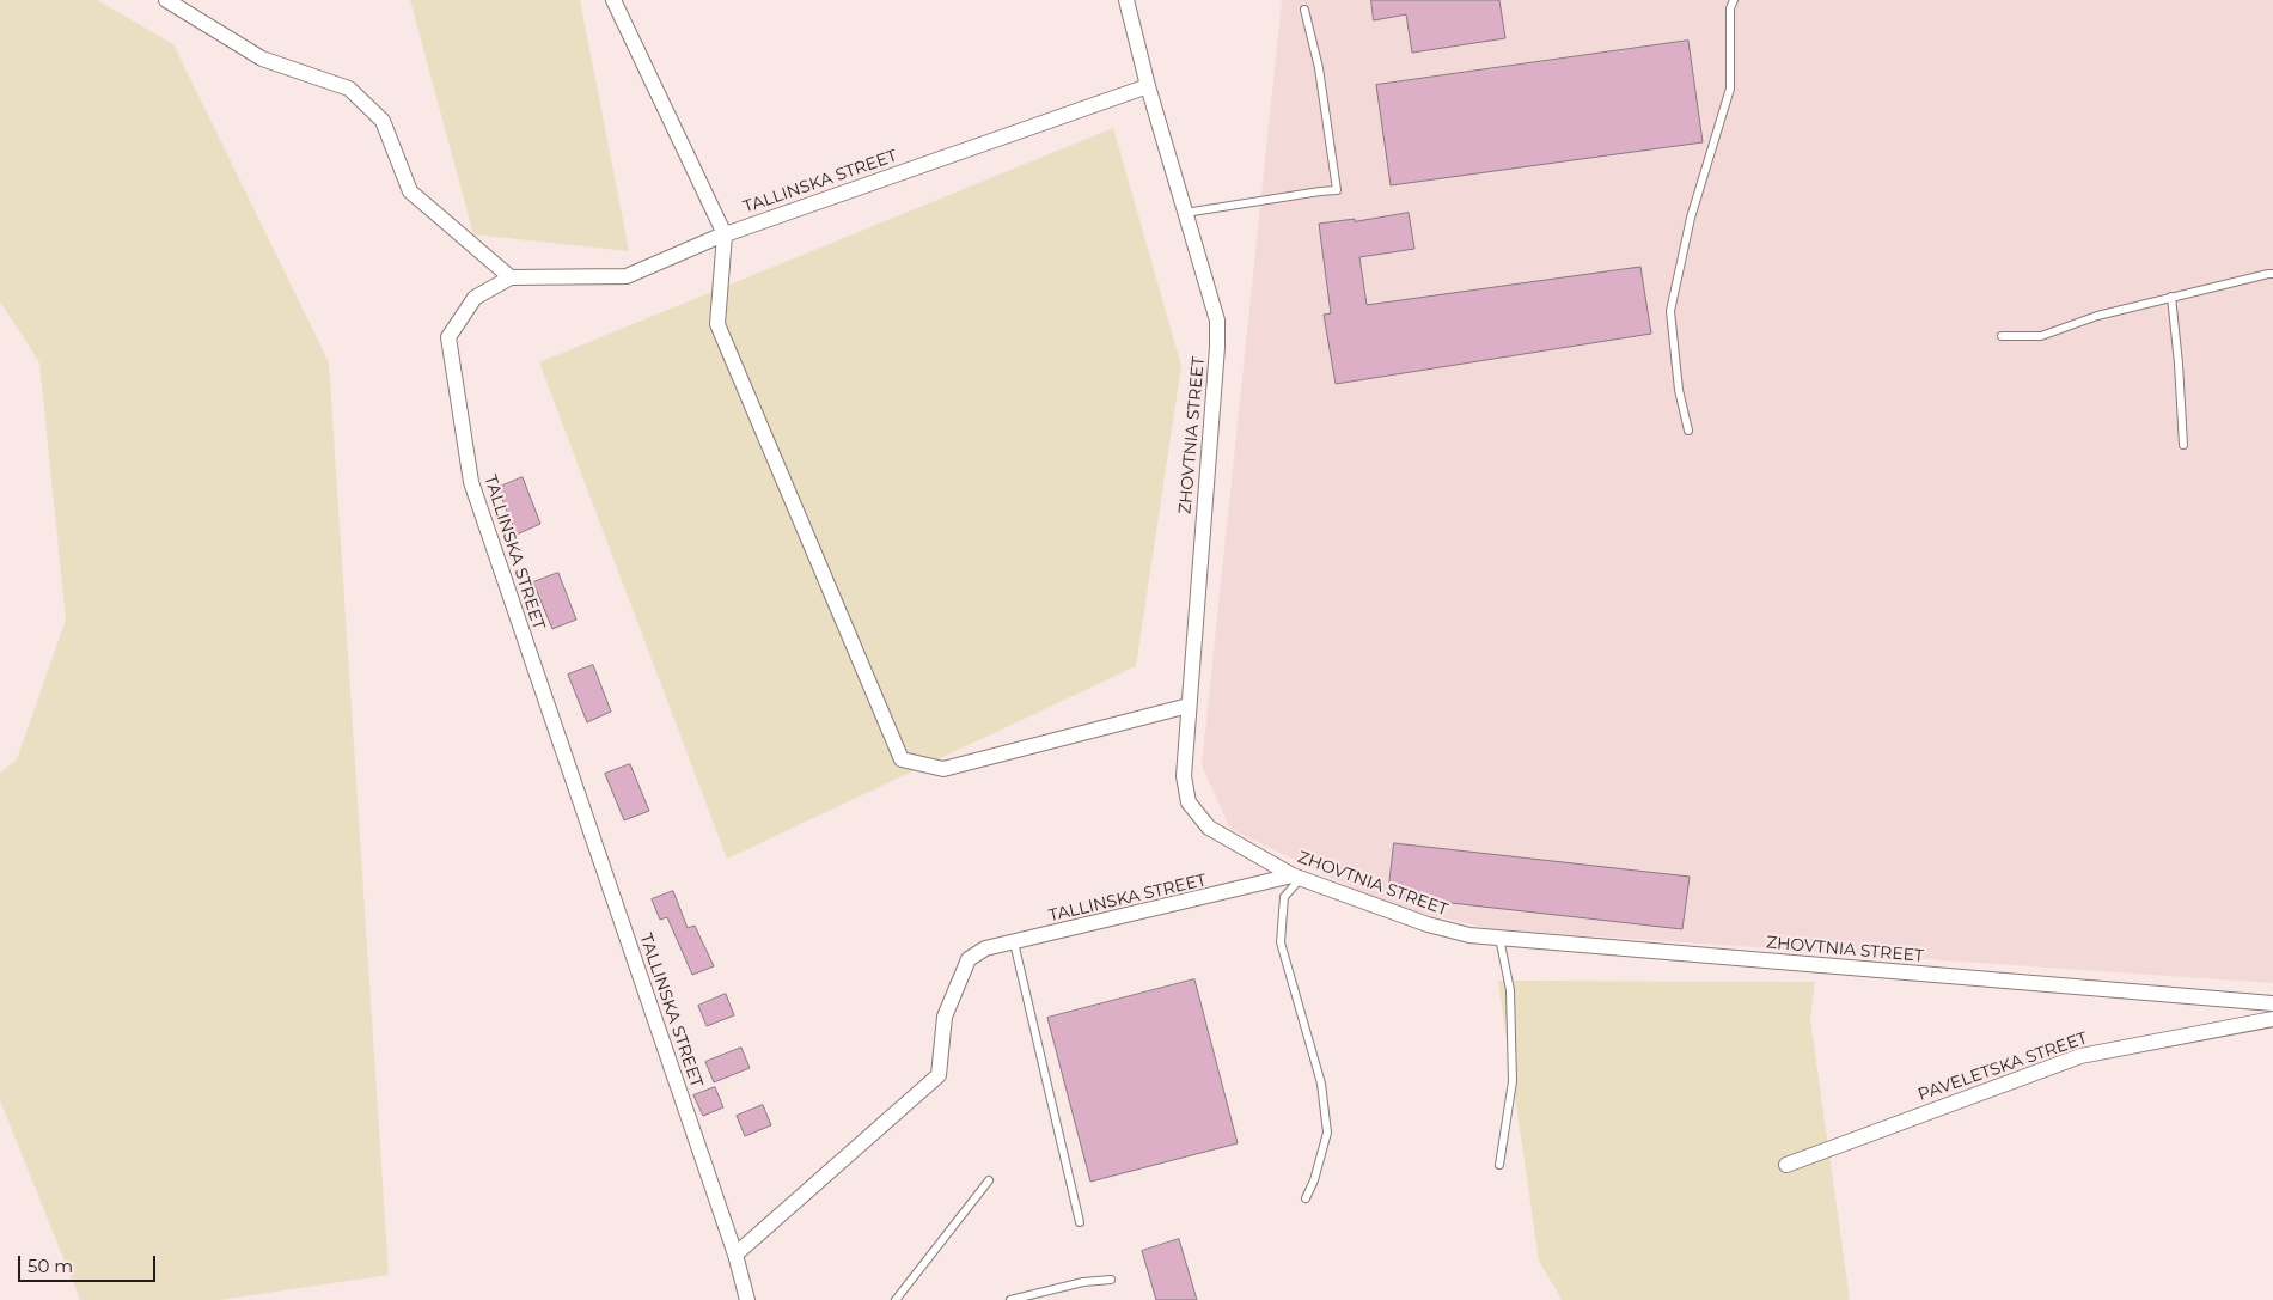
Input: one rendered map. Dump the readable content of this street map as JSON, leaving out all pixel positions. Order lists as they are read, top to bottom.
{
  "streets": {
    "street": ["TALLINSKA STREET", "ZHOVTNIA STREET", "PAVELETSKA STREET"]
  },
  "crossings": [
    ["TALLINSKA STREET", "ZHOVTNIA STREET"]
  ],
  "scale_bar": "50 m"
}
